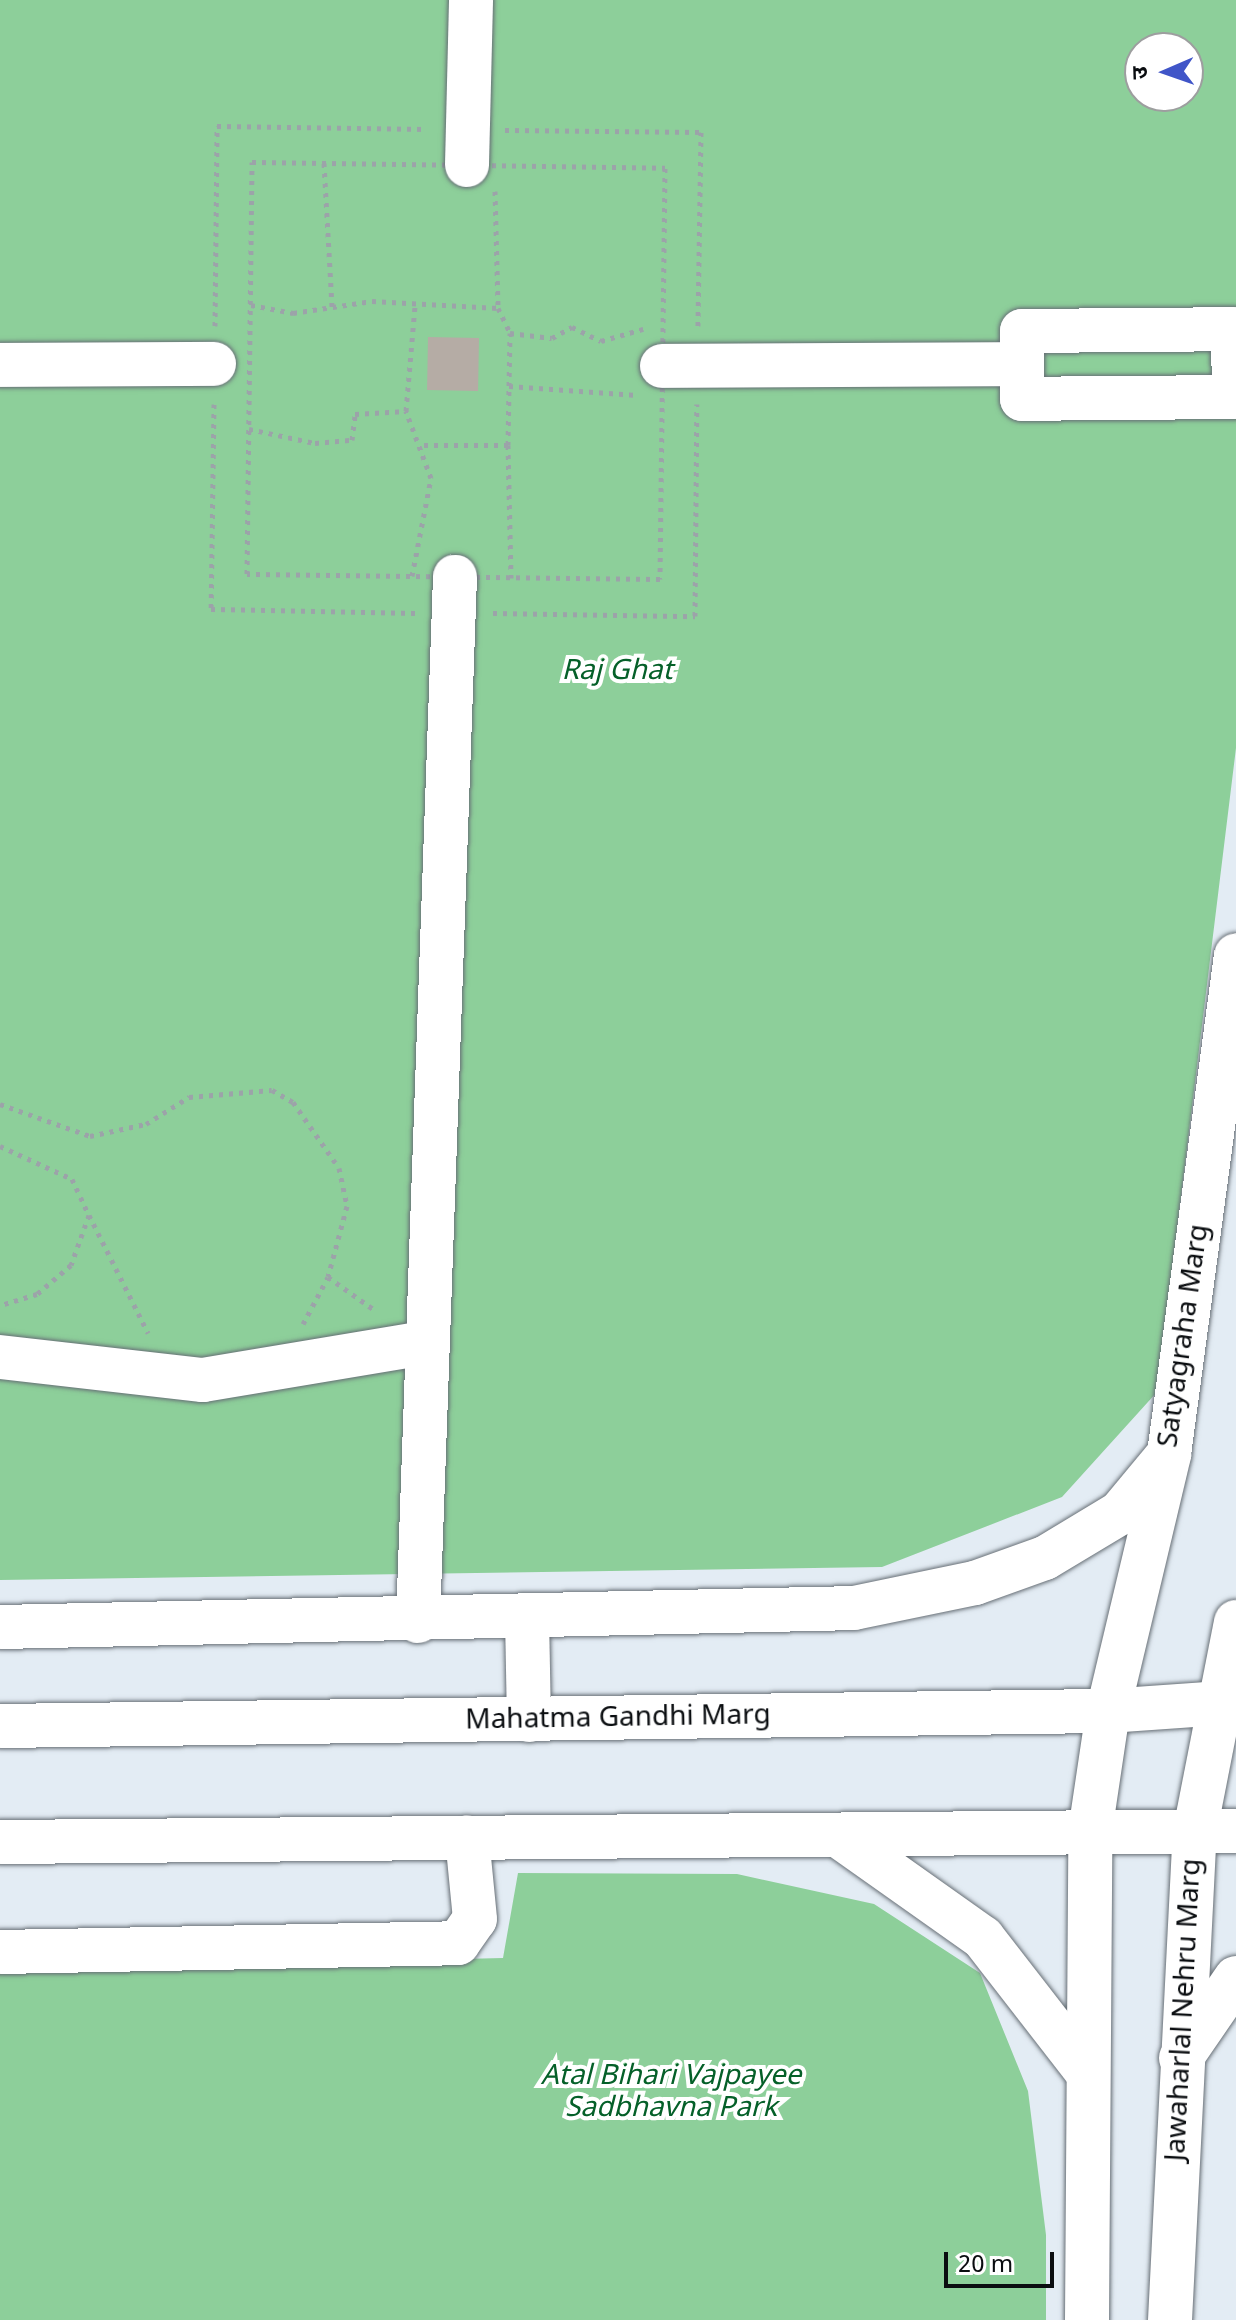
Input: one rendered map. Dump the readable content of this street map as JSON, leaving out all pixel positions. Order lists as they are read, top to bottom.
{
  "streets": {
    "main road": ["Satyagraha Marg", "Mahatma Gandhi Marg", "Jawaharlal Nehru Marg"]
  },
  "crossings": [
    ["Satyagraha Marg", "Mahatma Gandhi Marg"],
    ["Mahatma Gandhi Marg", "Jawaharlal Nehru Marg"]
  ],
  "parks": ["Raj Ghat", "Atal Bihari Vajpayee Sadbhavna Park"],
  "scale_bar": "20 m",
  "north": "left"
}
